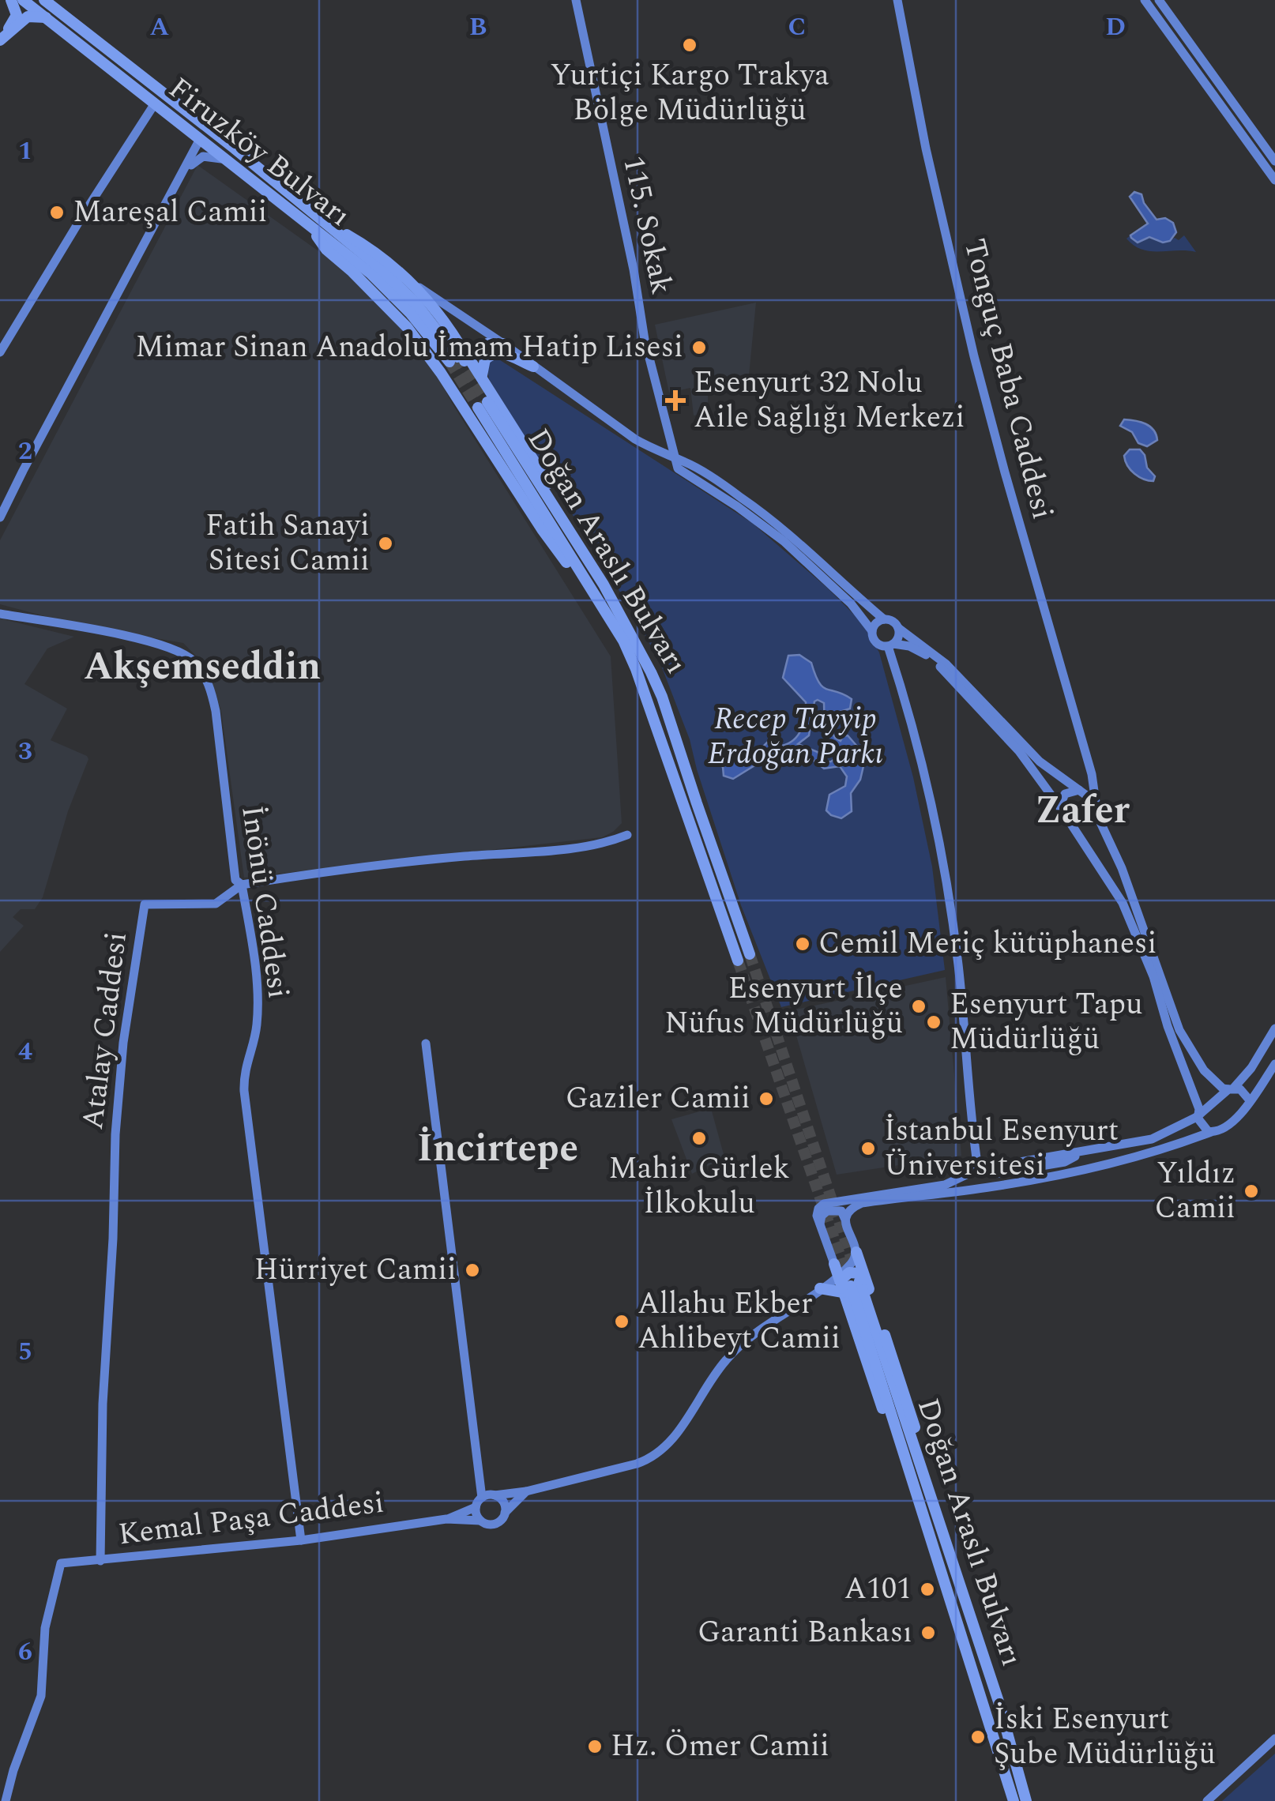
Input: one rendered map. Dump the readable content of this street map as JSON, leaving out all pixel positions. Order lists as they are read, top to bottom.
{
  "streets": {
    "main road": ["Firuzköy Bulvarı", "Doğan Araslı Bulvarı"],
    "street": [
      "115. Sokak",
      "Tonguç Baba Caddesi",
      "İnönü Caddesi",
      "Atalay Caddesi",
      "Kemal Paşa Caddesi"
    ]
  },
  "crossings": [
    ["İnönü Caddesi", "Atalay Caddesi"],
    ["İnönü Caddesi", "Kemal Paşa Caddesi"],
    ["Atalay Caddesi", "Kemal Paşa Caddesi"]
  ],
  "districts": ["Akşemseddin", "Zafer", "İncirtepe"],
  "parks": ["Recep Tayyip Erdoğan Parkı"],
  "places": {
    "other": [
      "Yurtiçi Kargo Trakya Bölge Müdürlüğü",
      "Mareşal Camii",
      "Mimar Sinan Anadolu İmam Hatip Lisesi",
      "Fatih Sanayi Sitesi Camii",
      "Cemil Meriç kütüphanesi",
      "Esenyurt İlçe Nüfus Müdürlüğü",
      "Esenyurt Tapu Müdürlüğü",
      "Gaziler Camii",
      "Mahir Gürlek İlkokulu",
      "İstanbul Esenyurt Üniversitesi",
      "Yıldız Camii",
      "Hürriyet Camii",
      "Allahu Ekber Ahlibeyt Camii",
      "A101",
      "Garanti Bankası",
      "İski Esenyurt Şube Müdürlüğü",
      "Hz. Ömer Camii"
    ],
    "health": ["Esenyurt 32 Nolu Aile Sağlığı Merkezi"]
  },
  "grid": {
    "columns": [
      "A",
      "B",
      "C",
      "D"
    ],
    "rows": [
      "1",
      "2",
      "3",
      "4",
      "5",
      "6"
    ]
  }
}
